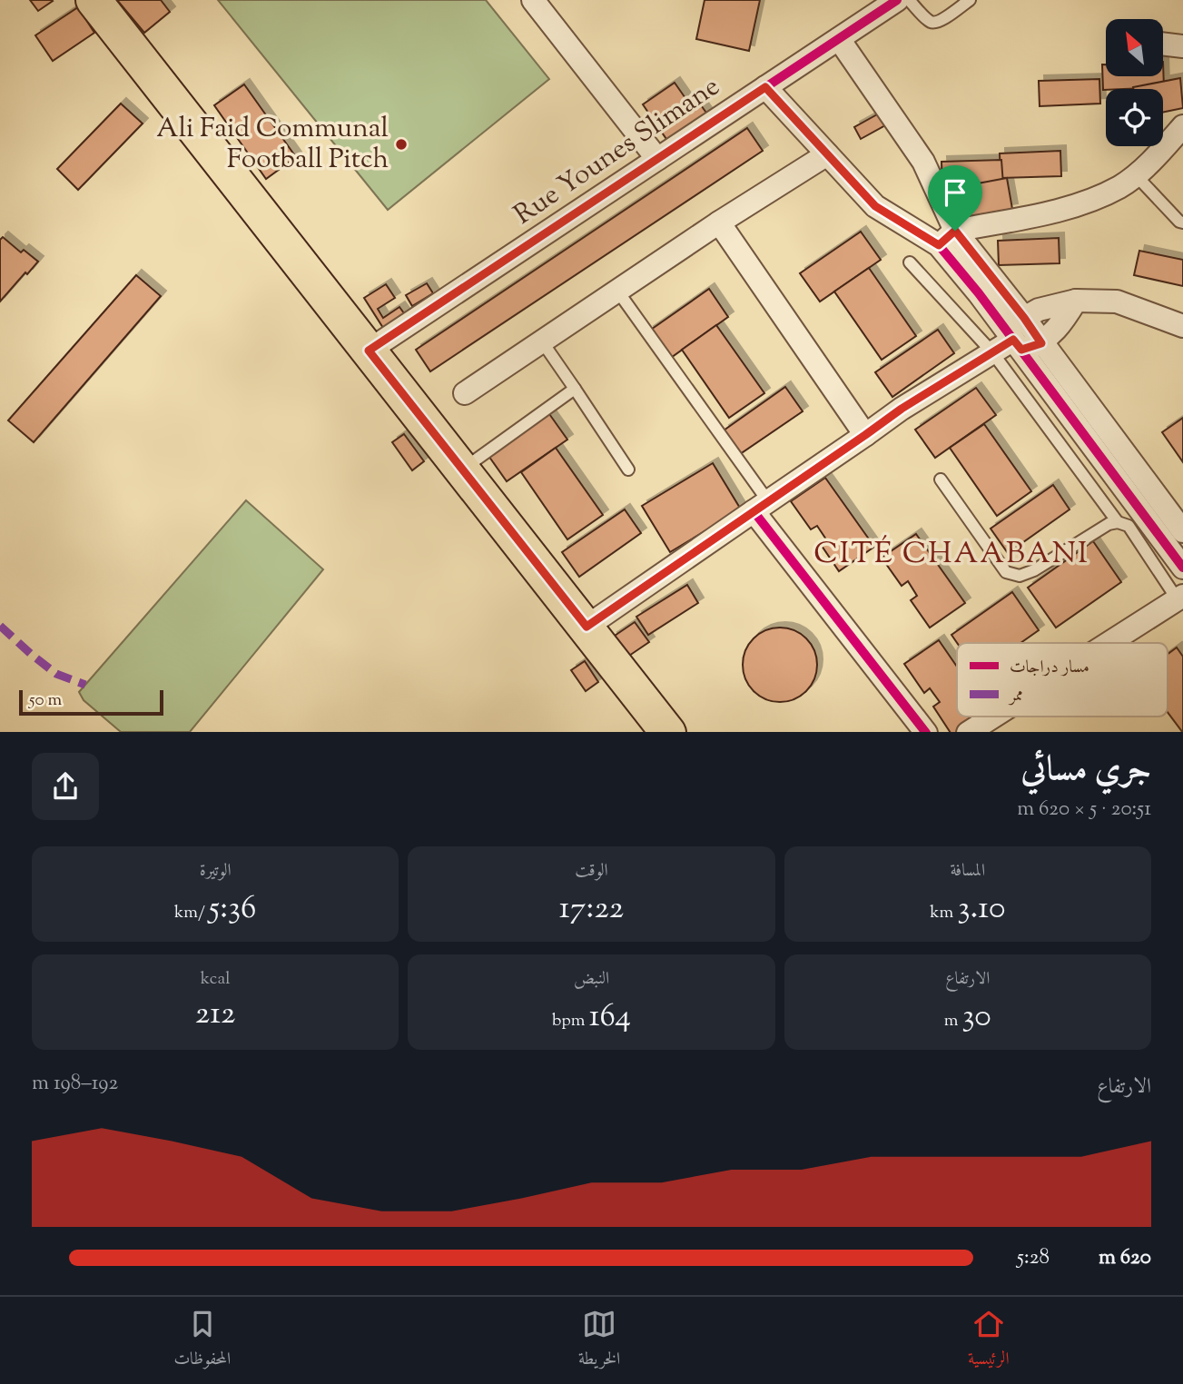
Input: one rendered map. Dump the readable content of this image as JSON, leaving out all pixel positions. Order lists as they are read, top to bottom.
{
  "streets": {
    "street": ["Rue Younes Slimane"]
  },
  "districts": ["CITÉ CHAABANI"],
  "places": ["Ali Faid Communal Football Pitch"],
  "legend": ["مسار دراجات", "ممر"],
  "scale_bar": "50 m",
  "north": "top left",
  "page": {
    "scale": "50 m",
    "heading": ["جري مسائي", "20:51 · 5 × 620 m"],
    "stats": [
      ["المسافة", "3.10 km"],
      ["الوقت", "17:22"],
      ["الوتيرة", "5:36 /km"],
      ["الارتفاع", "30 m"],
      ["النبض", "164 bpm"],
      ["kcal", "212"]
    ],
    "chart": ["الارتفاع", "192–198 m"],
    "list": [
      {
        "name": "620 m",
        "note": "5:28"
      }
    ],
    "tabs": ["الرئيسية", "الخريطة", "المحفوظات"]
  }
}
